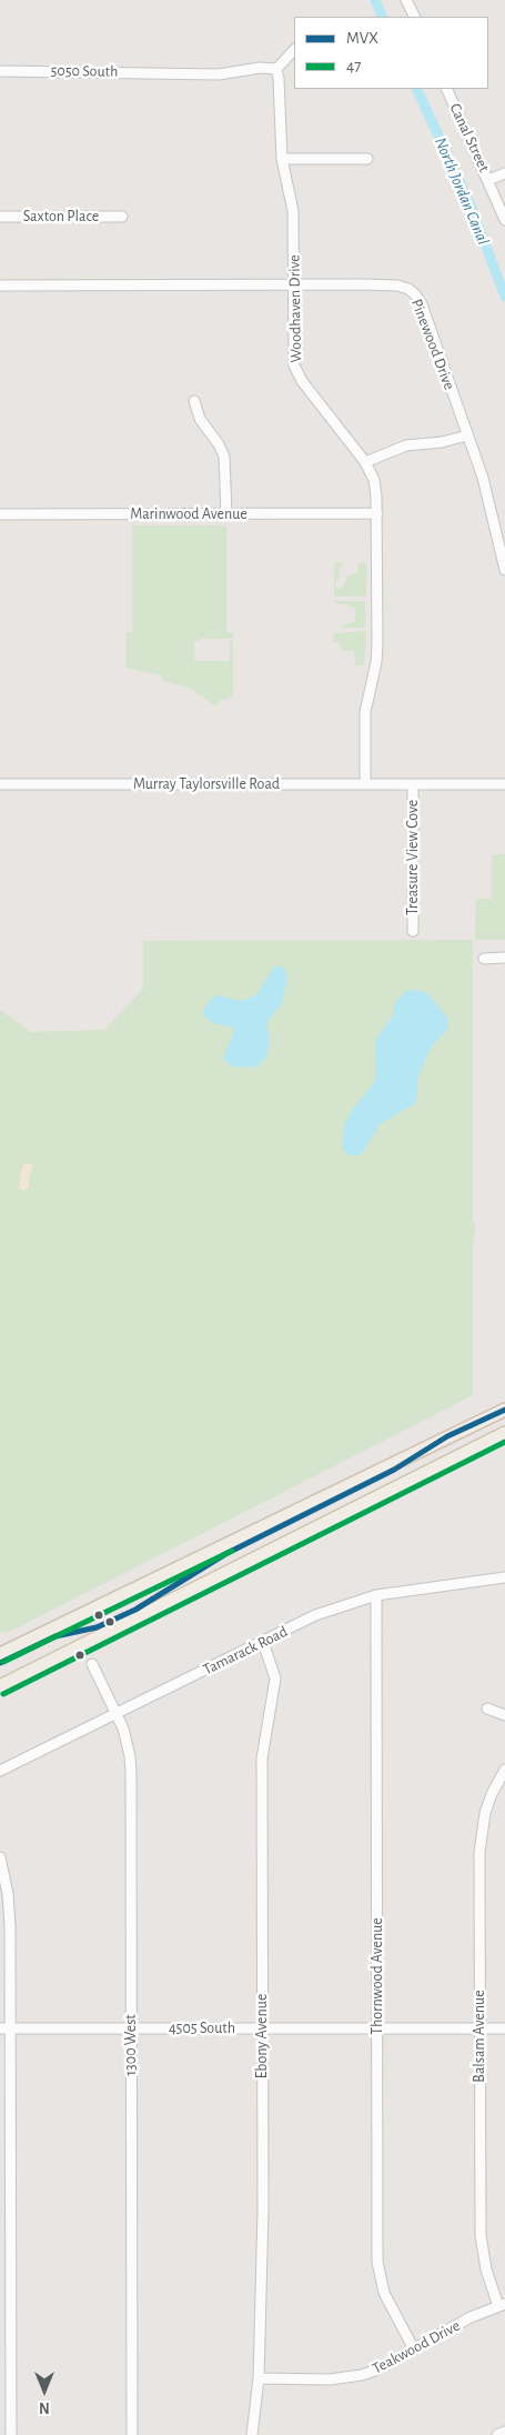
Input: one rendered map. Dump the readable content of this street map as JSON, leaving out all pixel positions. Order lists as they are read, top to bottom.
{
  "streets": {
    "street": [
      "5050 South",
      "Canal Street",
      "Saxton Place",
      "Woodhaven Drive",
      "Pinewood Drive",
      "Marinwood Avenue",
      "Murray Taylorsville Road",
      "Treasure View Cove",
      "Tamarack Road",
      "Thornwood Avenue",
      "4505 South",
      "Ebony Avenue",
      "Balsam Avenue",
      "1300 West",
      "Teakwood Drive"
    ]
  },
  "crossings": [
    ["5050 South", "Woodhaven Drive"],
    ["Woodhaven Drive", "Pinewood Drive"],
    ["Woodhaven Drive", "Marinwood Avenue"],
    ["Woodhaven Drive", "Murray Taylorsville Road"],
    ["Murray Taylorsville Road", "Treasure View Cove"],
    ["Tamarack Road", "Thornwood Avenue"],
    ["Tamarack Road", "Ebony Avenue"],
    ["Tamarack Road", "1300 West"],
    ["Thornwood Avenue", "4505 South"],
    ["Thornwood Avenue", "Teakwood Drive"],
    ["4505 South", "Ebony Avenue"],
    ["4505 South", "Balsam Avenue"],
    ["4505 South", "1300 West"],
    ["Ebony Avenue", "Teakwood Drive"],
    ["Balsam Avenue", "Teakwood Drive"]
  ],
  "water": ["North Jordan Canal"],
  "lines": ["transit line MVX", "transit line 47"],
  "legend": ["MVX", "47"],
  "north": "bottom"
}
